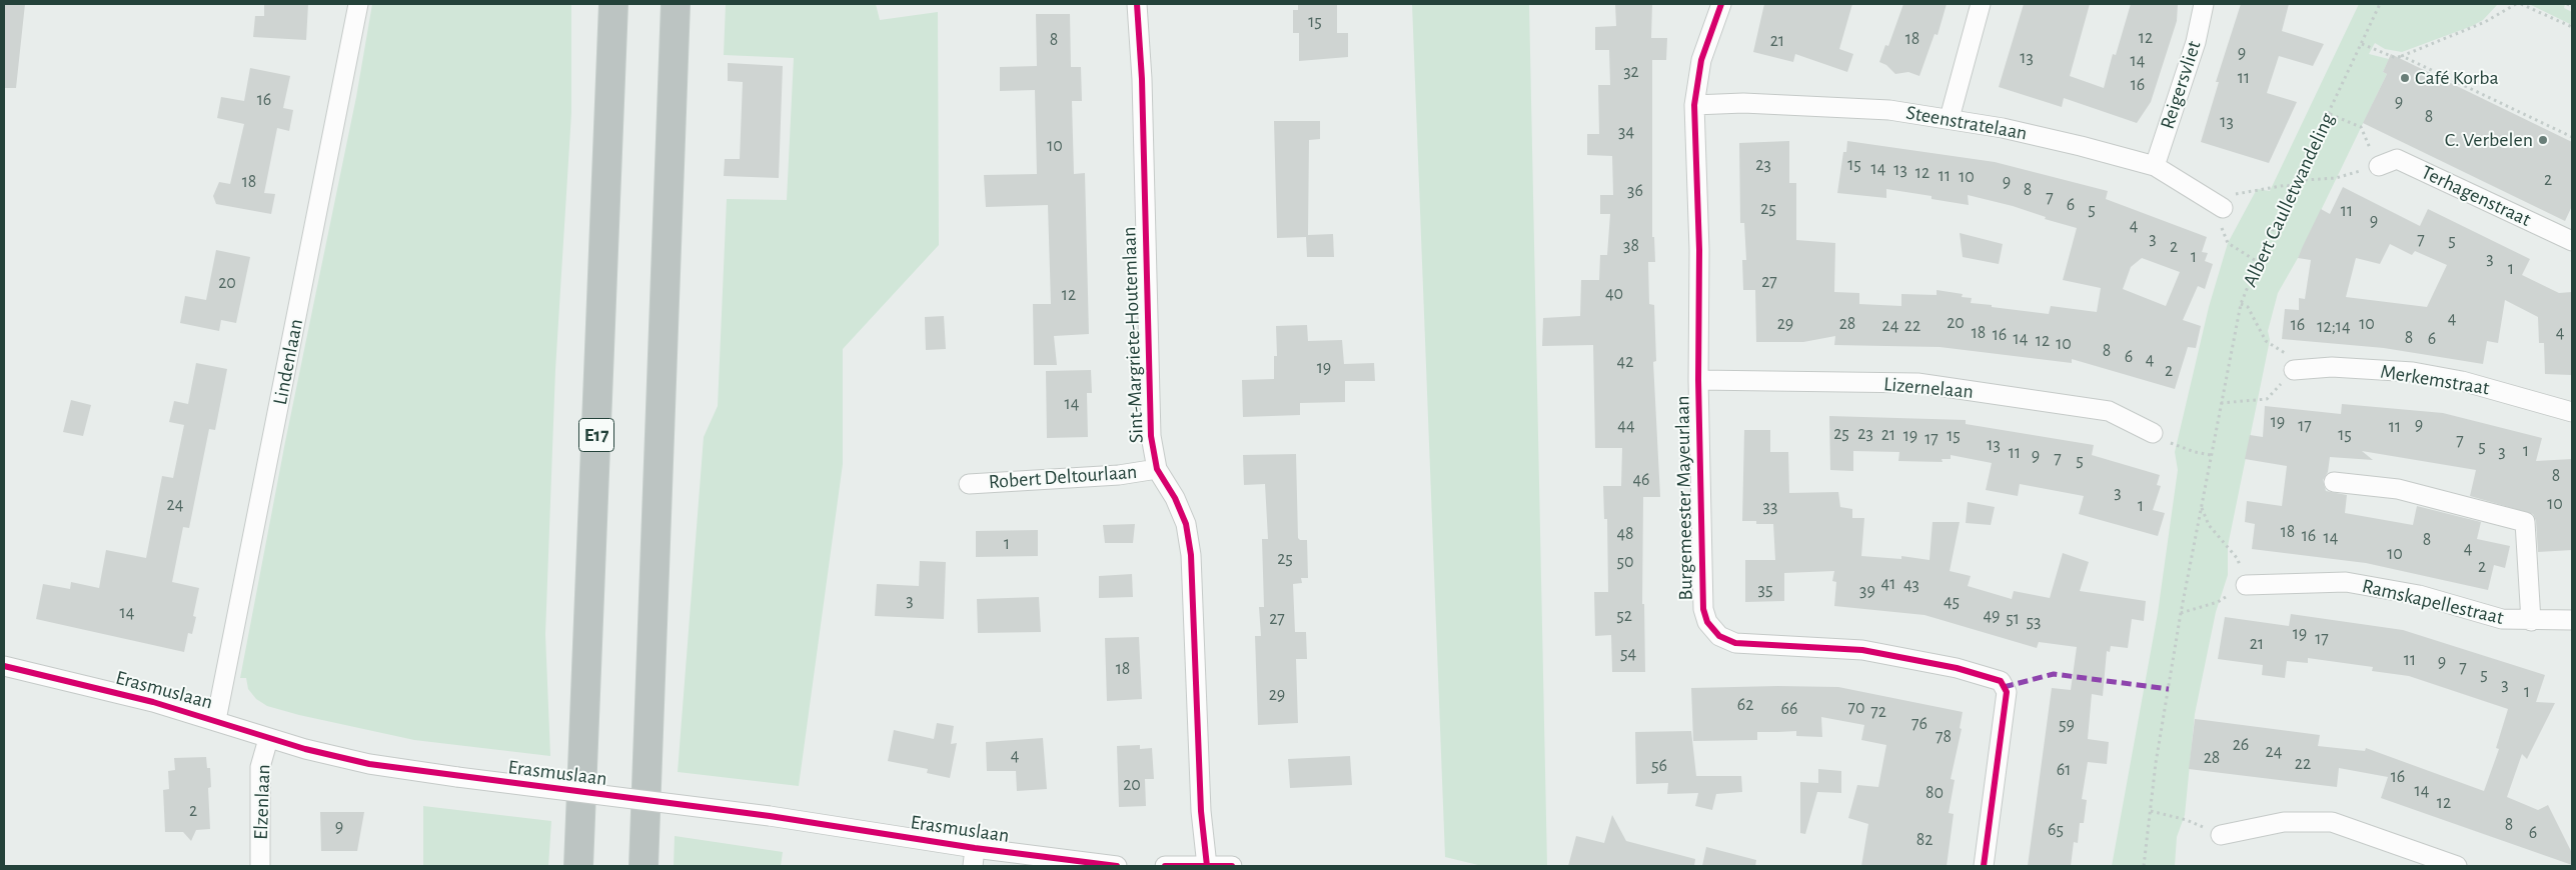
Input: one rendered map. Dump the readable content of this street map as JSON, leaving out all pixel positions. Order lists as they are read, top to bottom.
{
  "streets": {
    "highway": ["E17"],
    "street": [
      "Reigersvliet",
      "Steenstratelaan",
      "Terhagenstraat",
      "Sint-Margriete-Houtemlaan",
      "Lindenlaan",
      "Merkemstraat",
      "Lizernelaan",
      "Robert Deltourlaan",
      "Burgemeester Mayeurlaan",
      "Ramskapellestraat",
      "Erasmuslaan",
      "Elzenlaan"
    ],
    "path": ["Albert Caulletwandeling"]
  },
  "crossings": [
    ["Reigersvliet", "Steenstratelaan"],
    ["Steenstratelaan", "Burgemeester Mayeurlaan"],
    ["Sint-Margriete-Houtemlaan", "Robert Deltourlaan"],
    ["Lindenlaan", "Erasmuslaan"],
    ["Lizernelaan", "Burgemeester Mayeurlaan"],
    ["Erasmuslaan", "Elzenlaan"]
  ],
  "places": ["Café Korba", "C. Verbelen"],
  "house_numbers": [
    "15",
    "12",
    "18",
    "8",
    "21",
    "9",
    "13",
    "14",
    "32",
    "11",
    "16",
    "16",
    "9",
    "8",
    "13",
    "34",
    "10",
    "23",
    "15",
    "14",
    "13",
    "12",
    "11",
    "10",
    "2",
    "18",
    "9",
    "8",
    "36",
    "7",
    "6",
    "25",
    "5",
    "11",
    "9",
    "4",
    "3",
    "7",
    "5",
    "38",
    "2",
    "1",
    "3",
    "1",
    "27",
    "20",
    "40",
    "12",
    "4",
    "20",
    "29",
    "28",
    "10",
    "16",
    "24",
    "22",
    "12;14",
    "18",
    "4",
    "16",
    "8",
    "14",
    "6",
    "12",
    "10",
    "8",
    "6",
    "4",
    "42",
    "19",
    "2",
    "14",
    "19",
    "9",
    "44",
    "17",
    "11",
    "25",
    "23",
    "21",
    "15",
    "19",
    "15",
    "17",
    "7",
    "13",
    "5",
    "1",
    "3",
    "11",
    "9",
    "7",
    "5",
    "8",
    "46",
    "3",
    "10",
    "24",
    "1",
    "33",
    "18",
    "48",
    "16",
    "14",
    "8",
    "1",
    "4",
    "10",
    "25",
    "50",
    "2",
    "41",
    "43",
    "35",
    "39",
    "3",
    "45",
    "14",
    "52",
    "49",
    "27",
    "51",
    "53",
    "19",
    "17",
    "21",
    "54",
    "11",
    "9",
    "7",
    "18",
    "5",
    "3",
    "1",
    "29",
    "62",
    "70",
    "66",
    "72",
    "76",
    "59",
    "78",
    "26",
    "24",
    "4",
    "28",
    "22",
    "56",
    "61",
    "16",
    "20",
    "14",
    "80",
    "12",
    "2",
    "8",
    "9",
    "65",
    "6",
    "82"
  ]
}
